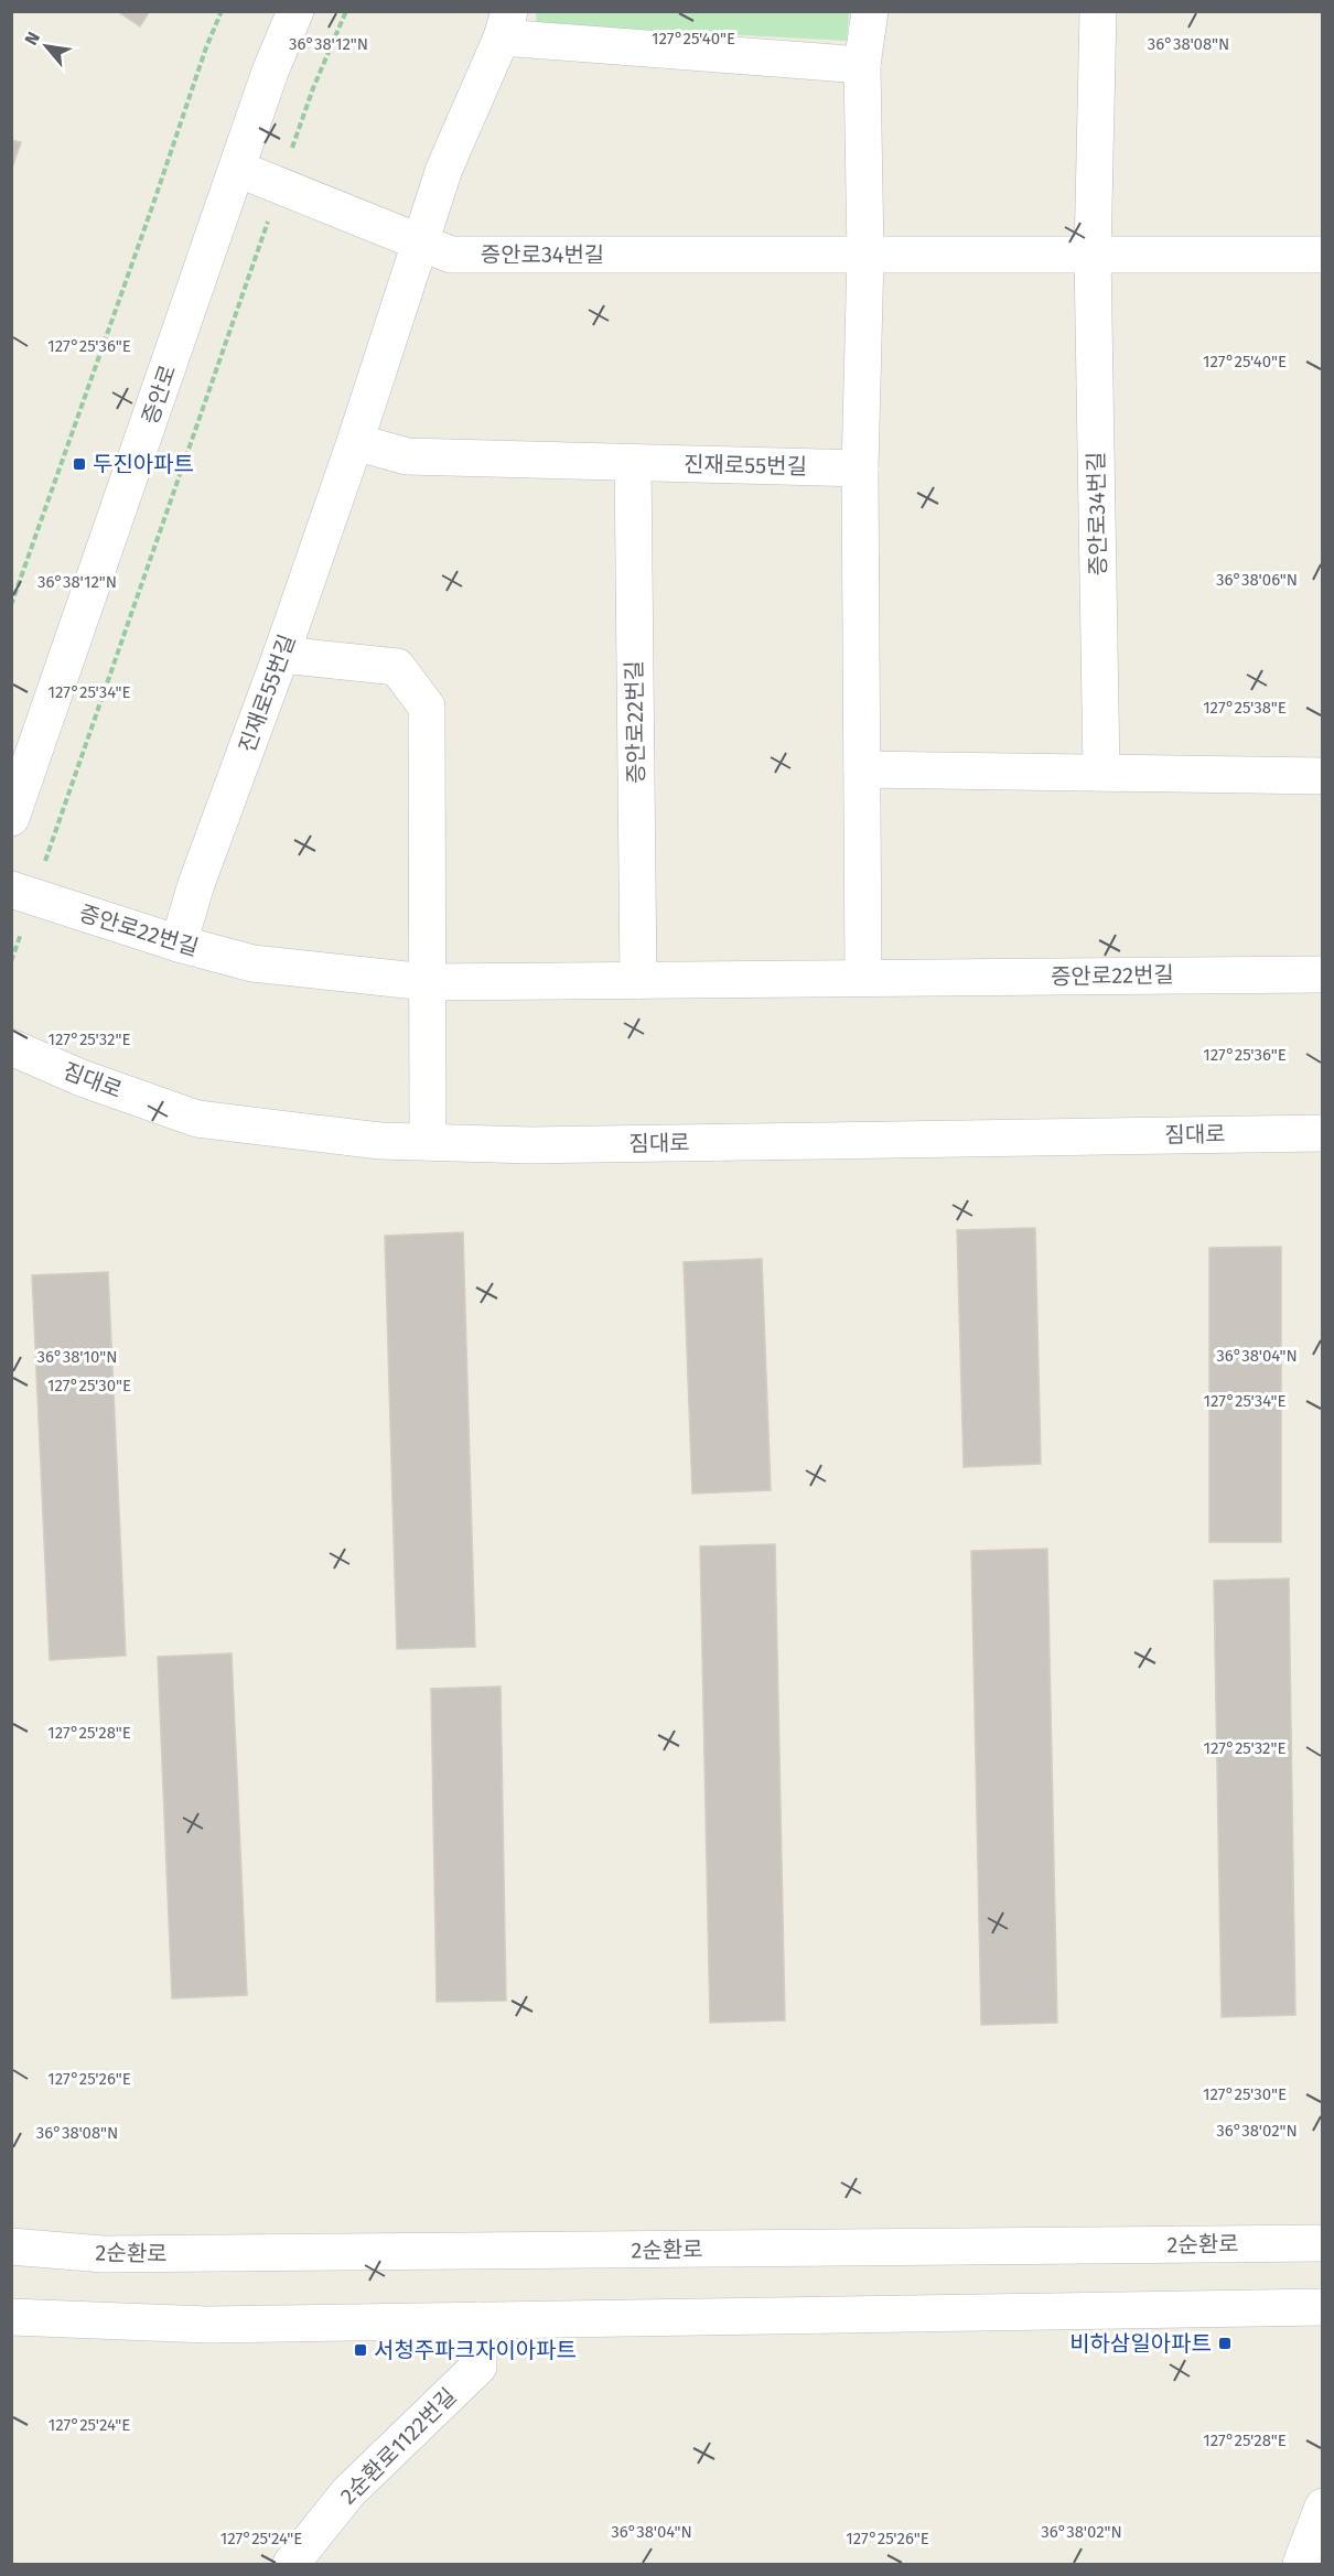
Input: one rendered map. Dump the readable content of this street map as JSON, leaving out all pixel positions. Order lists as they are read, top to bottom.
{
  "streets": {
    "street": [
      "증안로34번길",
      "증안로",
      "진재로55번길",
      "증안로22번길",
      "짐대로",
      "2순환로",
      "2순환로1122번길"
    ]
  },
  "crossings": [
    ["증안로34번길", "증안로"],
    ["증안로34번길", "진재로55번길"],
    ["진재로55번길", "증안로22번길"]
  ],
  "places": {
    "transit": ["두진아파트", "비하삼일아파트", "서청주파크자이아파트"]
  },
  "north": "top left",
  "coordinates": [
    "127°25'40\"E",
    "36°38'12\"N",
    "36°38'08\"N",
    "127°25'36\"E",
    "36°38'06\"N",
    "127°25'34\"E",
    "127°25'38\"E",
    "127°25'32\"E",
    "36°38'04\"N",
    "36°38'10\"N",
    "127°25'30\"E",
    "127°25'28\"E",
    "127°25'26\"E",
    "36°38'02\"N",
    "127°25'24\"E"
  ]
}
